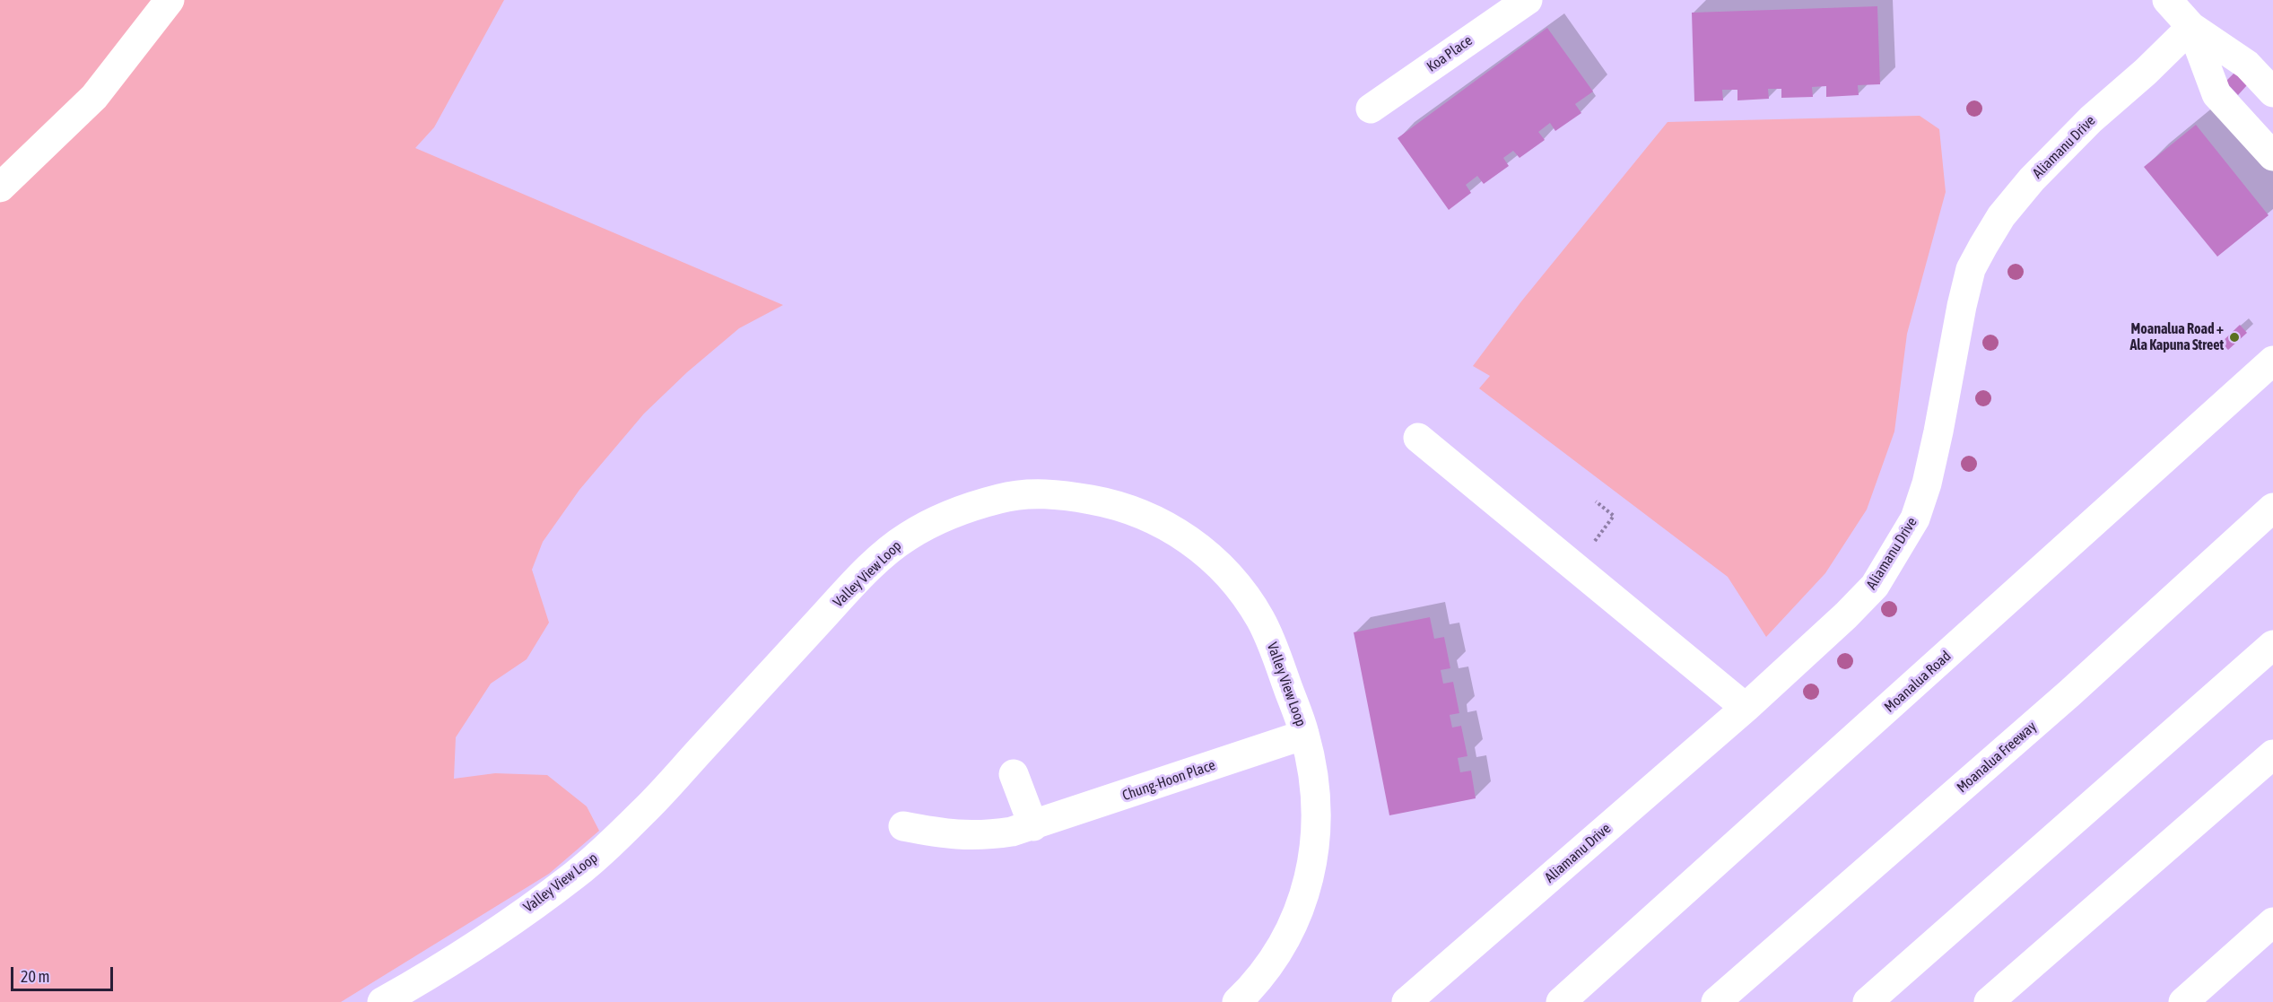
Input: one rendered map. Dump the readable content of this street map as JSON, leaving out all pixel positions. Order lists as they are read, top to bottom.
{
  "streets": {
    "main road": [
      "Koa Place",
      "Aliamanu Drive",
      "Valley View Loop",
      "Moanalua Road",
      "Moanalua Freeway",
      "Chung-Hoon Place"
    ]
  },
  "crossings": [
    ["Valley View Loop", "Chung-Hoon Place"]
  ],
  "places": ["Moanalua Road + Ala Kapuna Street"],
  "scale_bar": "20 m"
}
